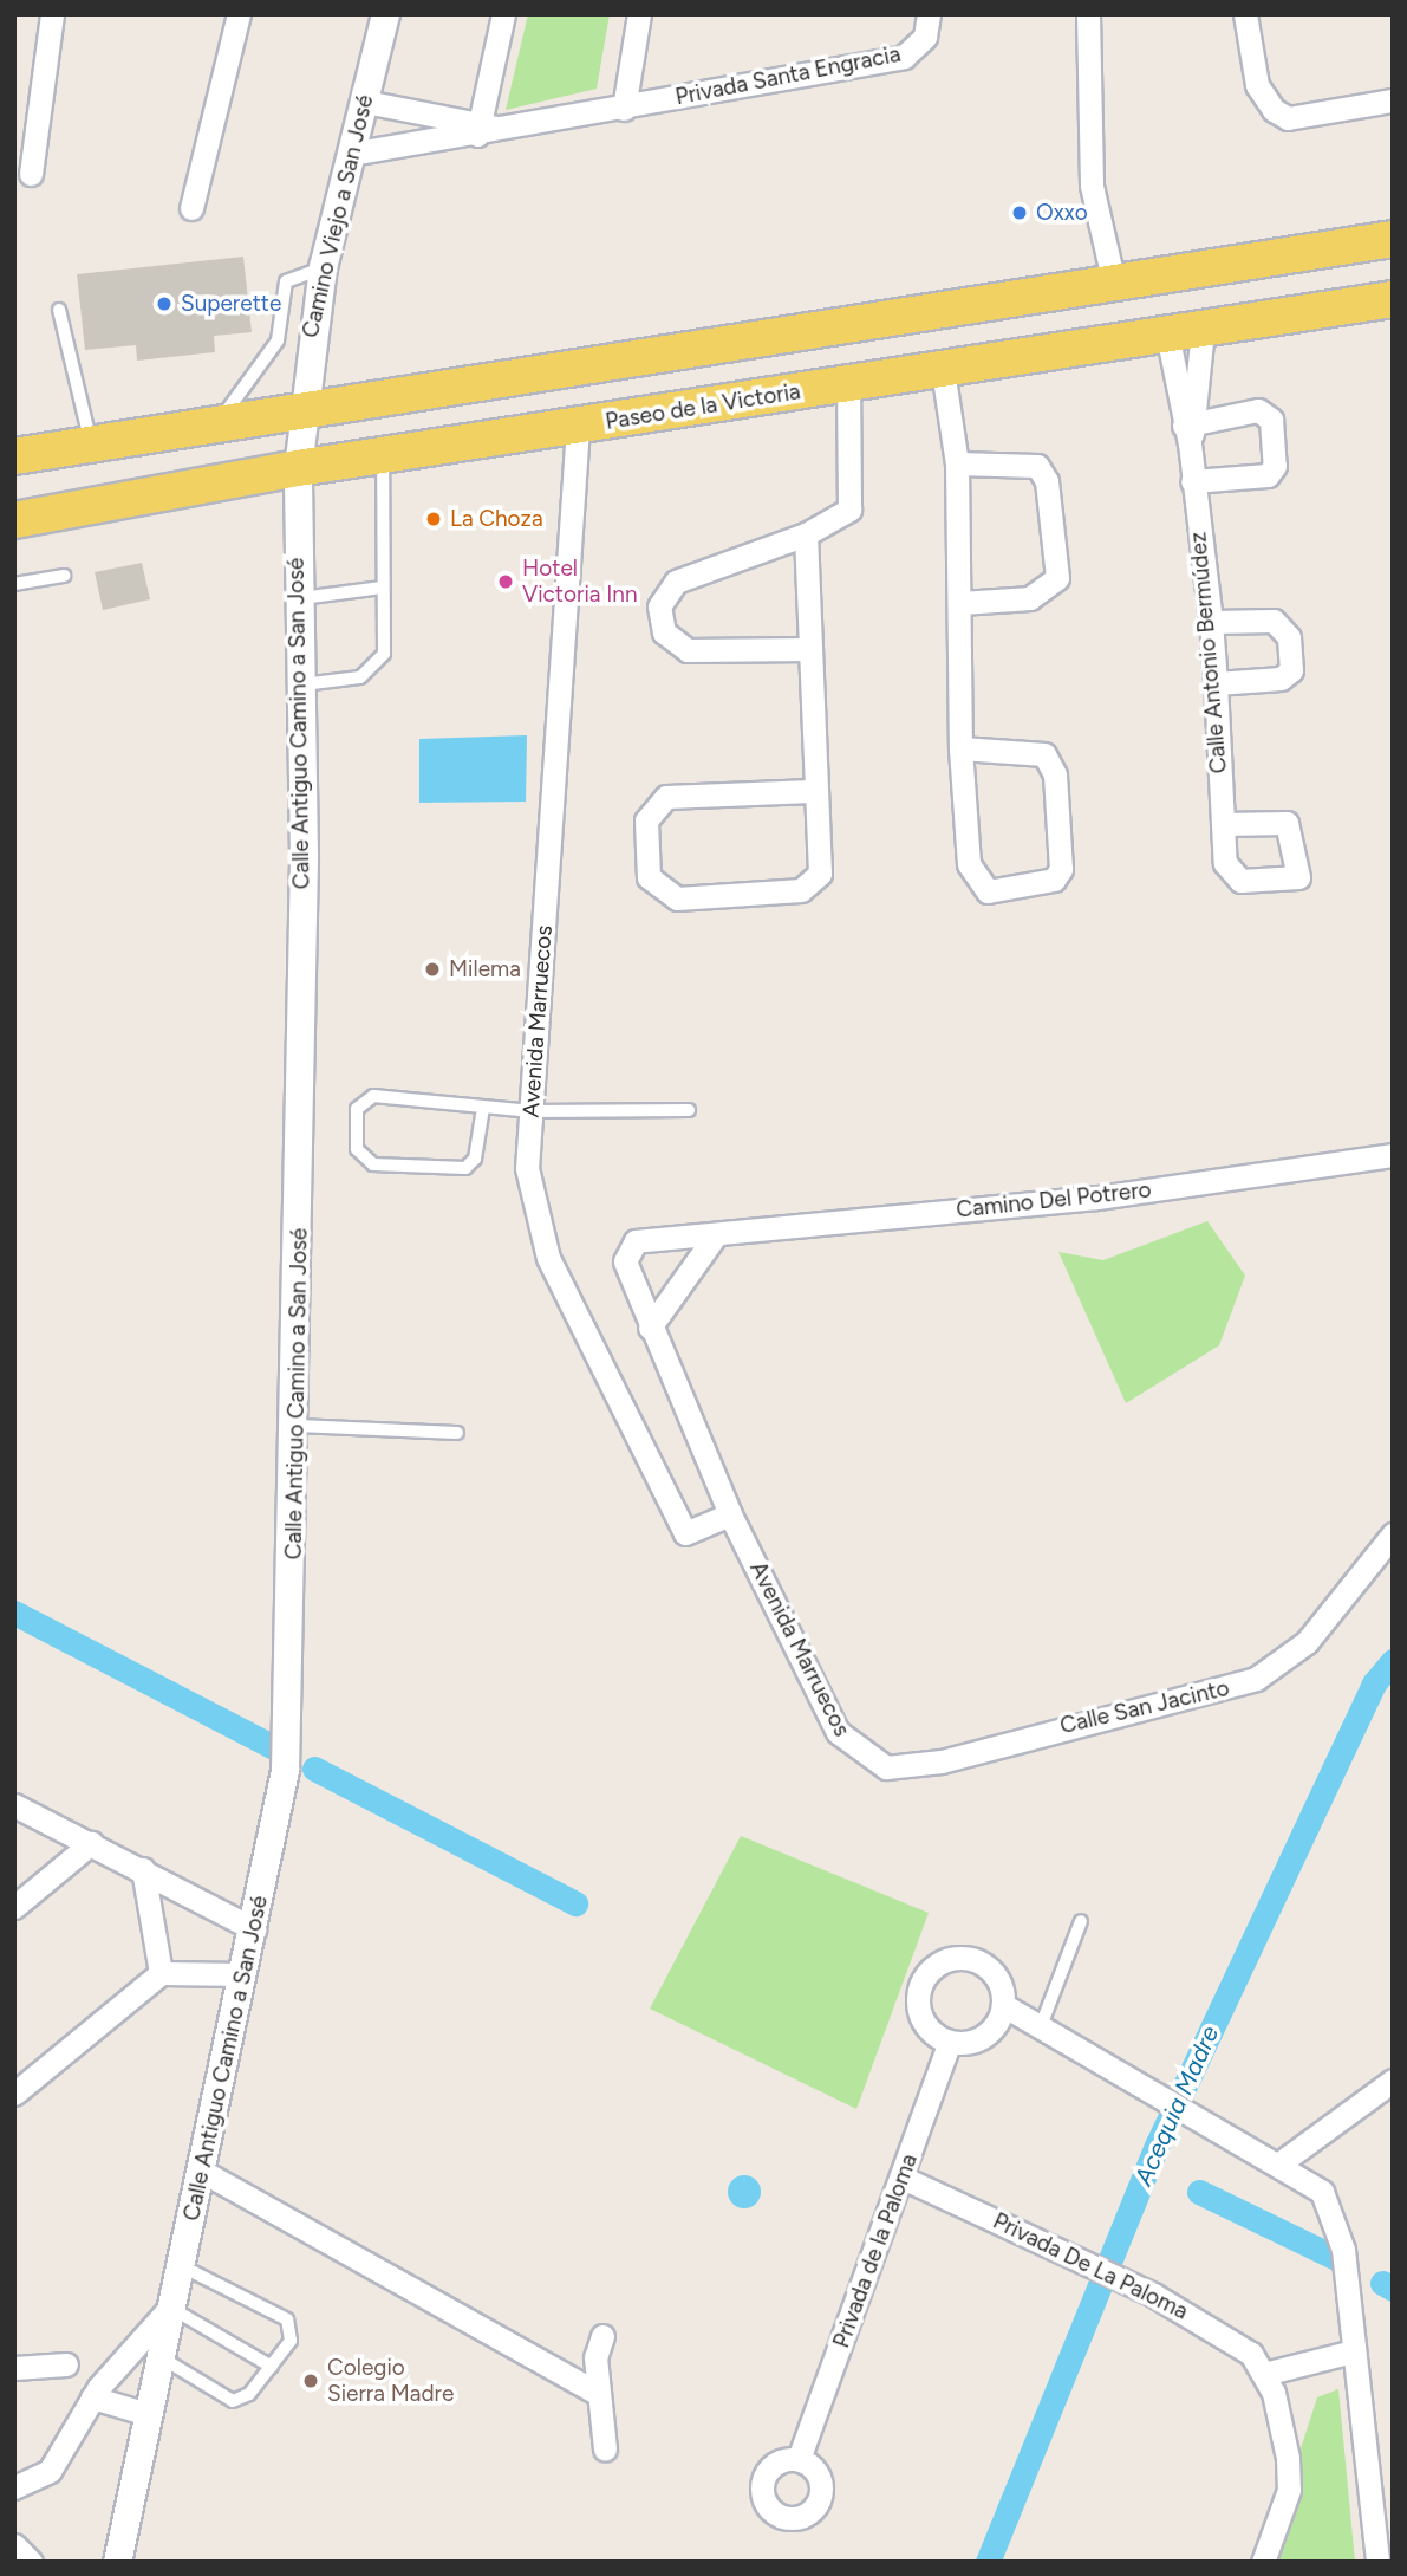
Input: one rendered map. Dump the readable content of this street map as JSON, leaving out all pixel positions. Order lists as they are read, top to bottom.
{
  "streets": {
    "main road": ["Paseo de la Victoria"],
    "street": [
      "Privada Santa Engracia",
      "Camino Viejo a San José",
      "Calle Antonio Bermúdez",
      "Calle Antiguo Camino a San José",
      "Avenida Marruecos",
      "Camino Del Potrero",
      "Calle San Jacinto",
      "Privada de la Paloma",
      "Privada De La Paloma"
    ]
  },
  "crossings": [
    ["Privada Santa Engracia", "Camino Viejo a San José"],
    ["Camino Viejo a San José", "Paseo de la Victoria"],
    ["Camino Viejo a San José", "Calle Antiguo Camino a San José"],
    ["Paseo de la Victoria", "Calle Antonio Bermúdez"],
    ["Paseo de la Victoria", "Calle Antiguo Camino a San José"],
    ["Paseo de la Victoria", "Avenida Marruecos"],
    ["Avenida Marruecos", "Camino Del Potrero"],
    ["Avenida Marruecos", "Calle San Jacinto"],
    ["Privada de la Paloma", "Privada De La Paloma"]
  ],
  "water": ["Acequia Madre"],
  "places": [
    "Oxxo",
    "Superette",
    "La Choza",
    "Hotel Victoria Inn",
    "Milema",
    "Colegio Sierra Madre"
  ]
}
